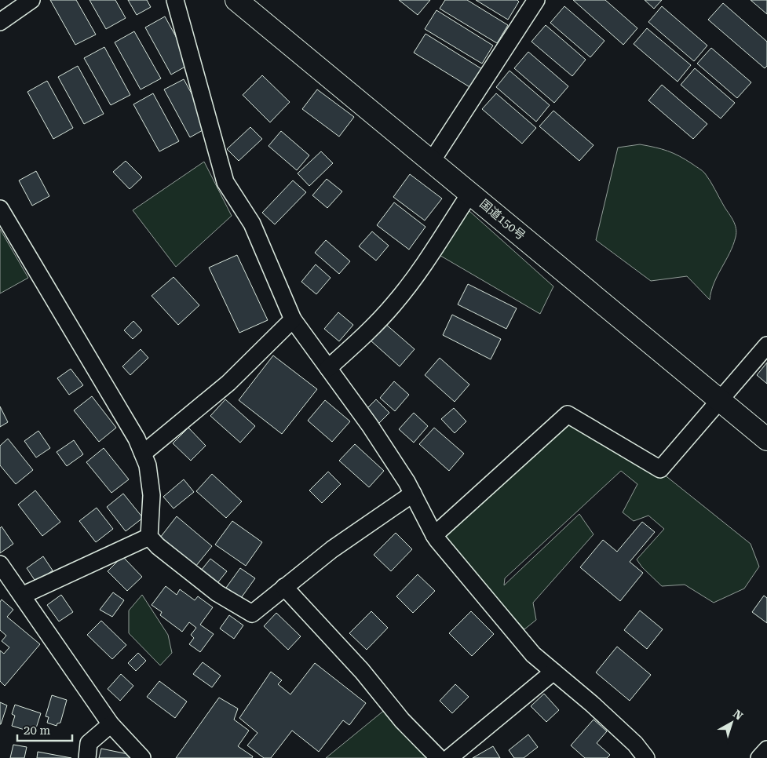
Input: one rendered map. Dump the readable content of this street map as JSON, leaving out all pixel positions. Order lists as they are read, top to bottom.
{
  "streets": {
    "highway": ["国道150号"]
  },
  "scale_bar": "20 m",
  "north": "top right"
}
